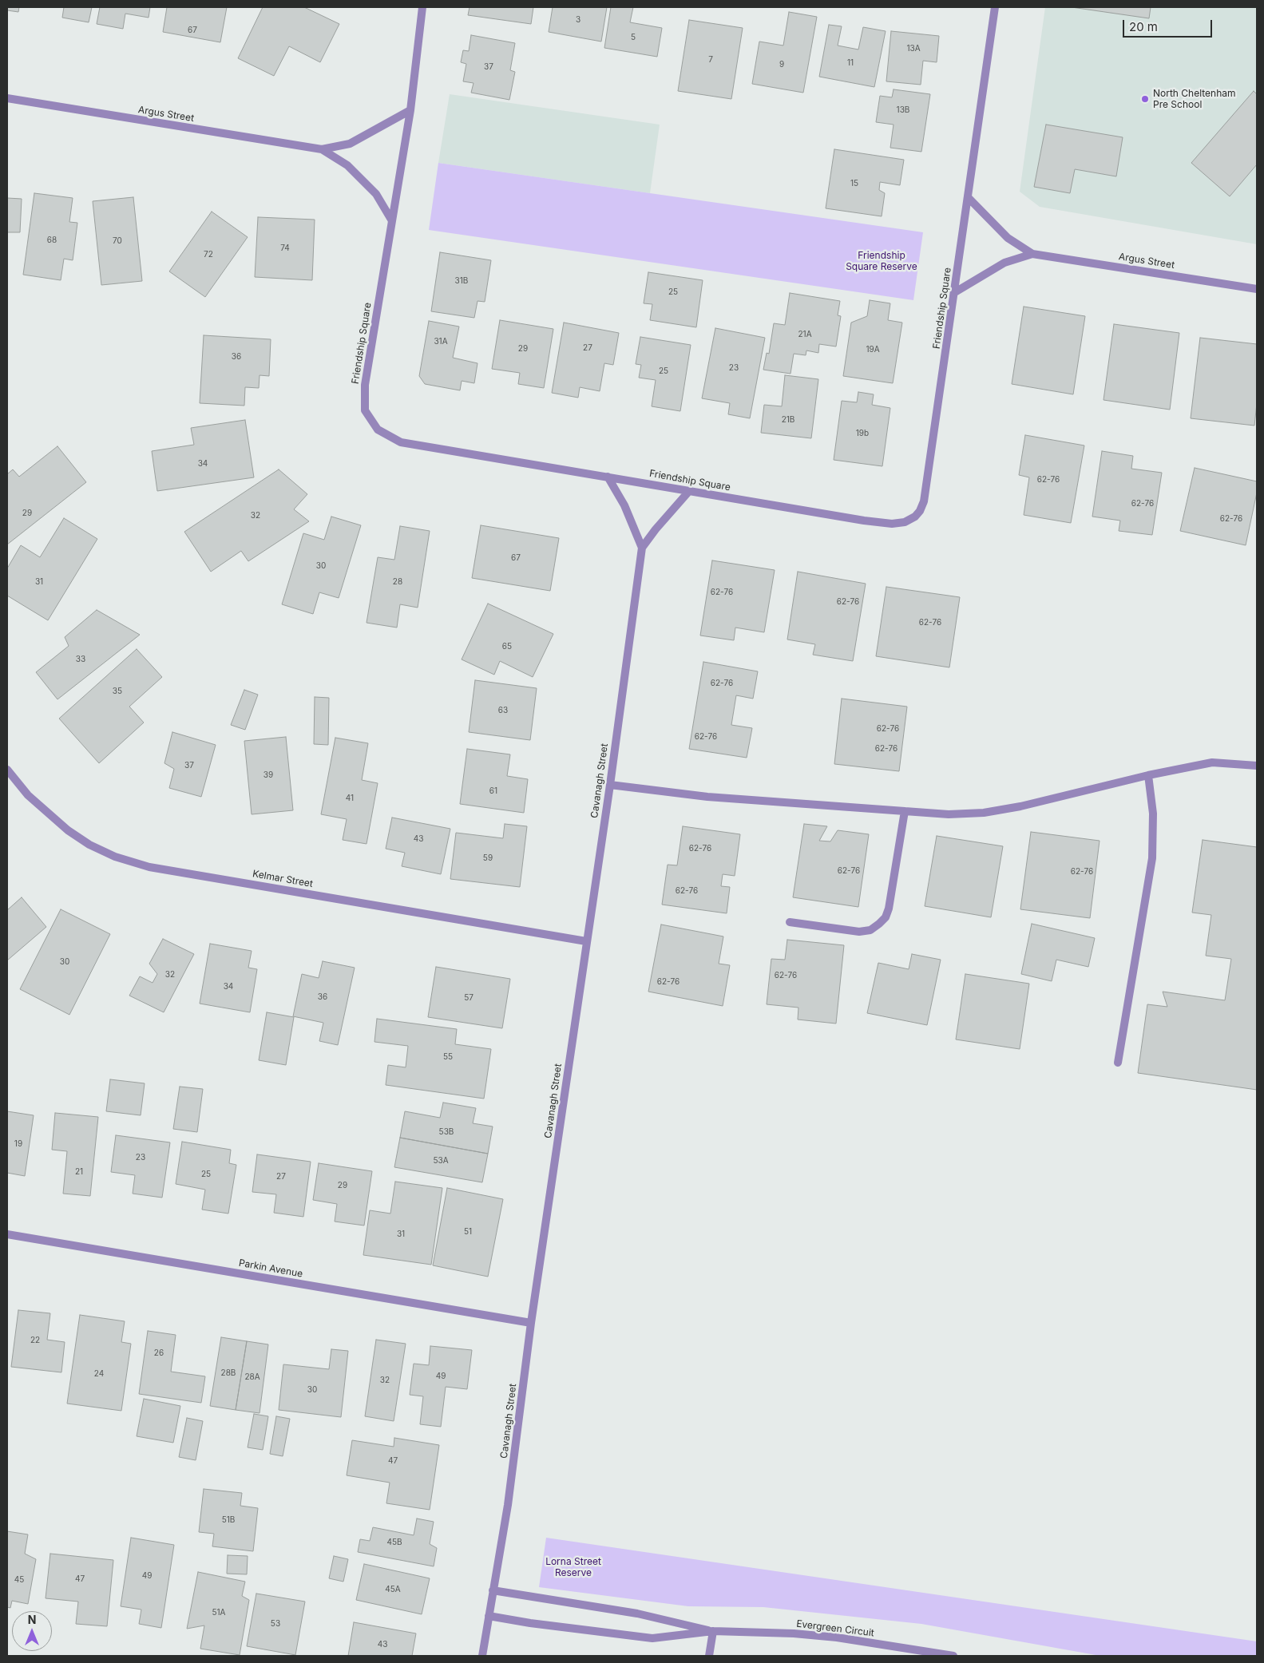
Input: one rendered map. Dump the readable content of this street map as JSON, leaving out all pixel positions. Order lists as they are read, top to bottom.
{
  "streets": {
    "street": [
      "Argus Street",
      "Friendship Square",
      "Cavanagh Street",
      "Kelmar Street",
      "Parkin Avenue",
      "Evergreen Circuit"
    ]
  },
  "crossings": [
    ["Argus Street", "Friendship Square"],
    ["Friendship Square", "Cavanagh Street"],
    ["Cavanagh Street", "Kelmar Street"],
    ["Cavanagh Street", "Parkin Avenue"],
    ["Cavanagh Street", "Evergreen Circuit"]
  ],
  "parks": ["Friendship Square Reserve", "Lorna Street Reserve"],
  "places": ["North Cheltenham Pre School"],
  "house_numbers": [
    "3",
    "67",
    "5",
    "13A",
    "7",
    "11",
    "9",
    "37",
    "13B",
    "15",
    "68",
    "70",
    "74",
    "72",
    "31B",
    "25",
    "21A",
    "31A",
    "27",
    "29",
    "19A",
    "36",
    "23",
    "25",
    "21B",
    "19b",
    "34",
    "62-76",
    "62-76",
    "29",
    "32",
    "62-76",
    "67",
    "30",
    "31",
    "28",
    "62-76",
    "62-76",
    "62-76",
    "65",
    "33",
    "62-76",
    "35",
    "63",
    "62-76",
    "62-76",
    "62-76",
    "37",
    "39",
    "61",
    "41",
    "43",
    "62-76",
    "59",
    "62-76",
    "62-76",
    "62-76",
    "30",
    "32",
    "62-76",
    "62-76",
    "34",
    "36",
    "57",
    "55",
    "53B",
    "19",
    "23",
    "53A",
    "21",
    "25",
    "27",
    "29",
    "51",
    "31",
    "22",
    "26",
    "28B",
    "24",
    "49",
    "28A",
    "32",
    "30",
    "47",
    "51B",
    "45B",
    "49",
    "47",
    "45",
    "45A",
    "51A",
    "53",
    "43"
  ],
  "scale_bar": "20 m",
  "north": "top"
}
